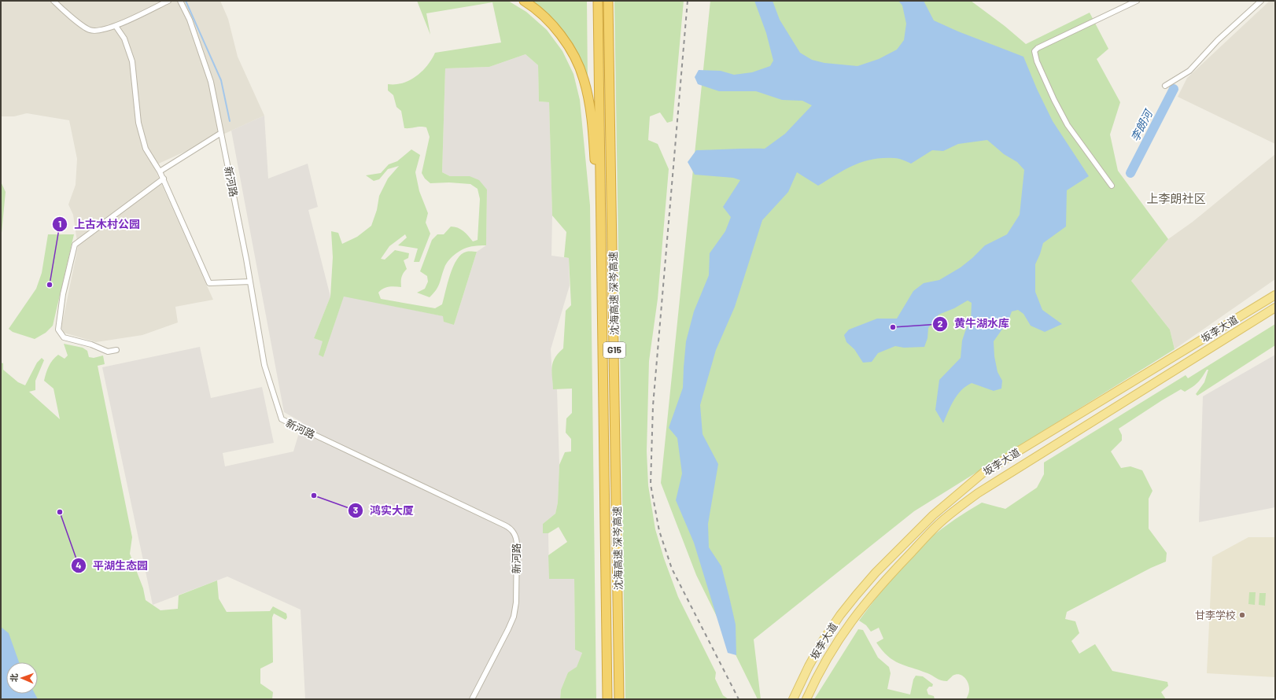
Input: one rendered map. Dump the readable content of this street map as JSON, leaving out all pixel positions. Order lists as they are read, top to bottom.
{
  "streets": {
    "highway": ["沈海高速 深岑高速", "G15"],
    "main road": ["坂李大道"],
    "street": ["新河路"]
  },
  "districts": ["上李朗社区"],
  "water": ["李朗河"],
  "places": [
    "上古木村公园",
    "黄牛湖水库",
    "鸿实大厦",
    "平湖生态园",
    "甘李学校"
  ],
  "north": "left"
}
